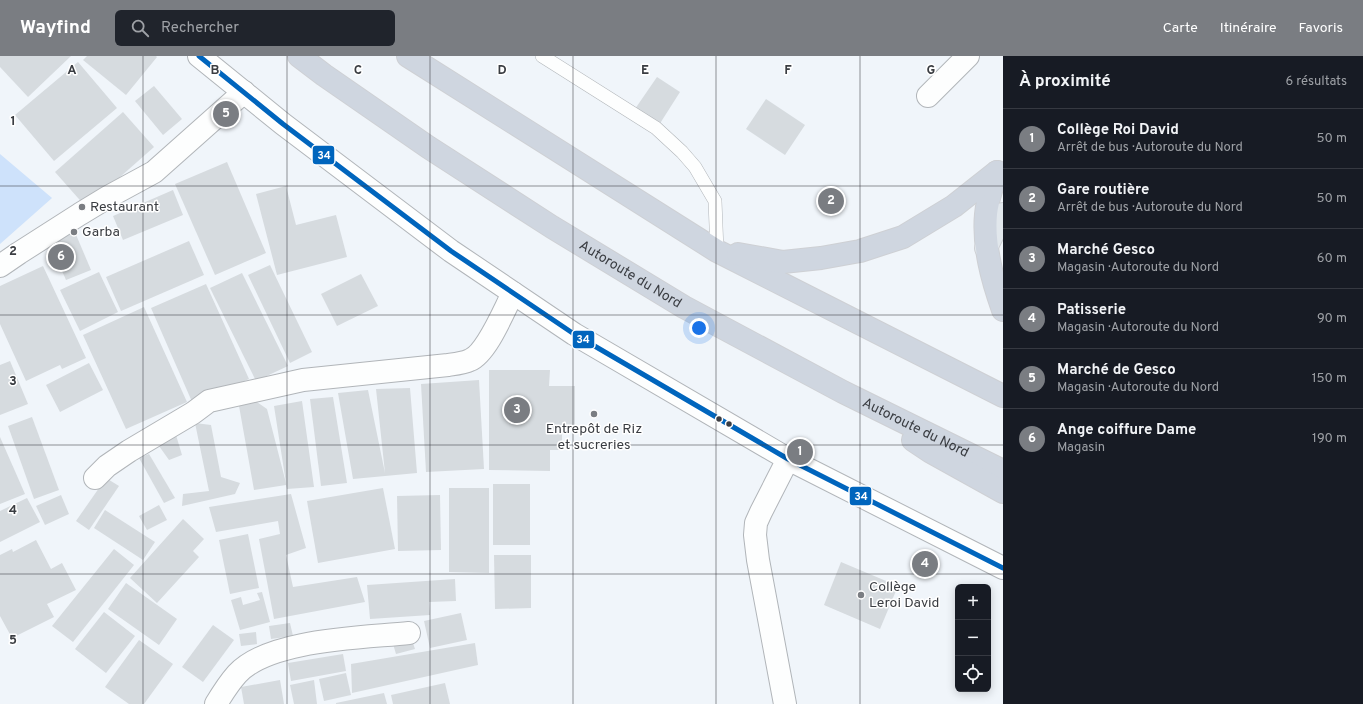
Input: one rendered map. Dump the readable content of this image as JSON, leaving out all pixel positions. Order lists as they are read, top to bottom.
{
  "streets": {
    "highway": ["Autoroute du Nord"]
  },
  "places": [
    "Restaurant",
    "Garba",
    "Entrepôt de Riz et sucreries",
    "Collège Leroi David"
  ],
  "lines": ["transit line 34"],
  "page": {
    "header": "Wayfind",
    "search": "Rechercher",
    "nav": ["Carte", "Itinéraire", "Favoris"],
    "heading": ["À proximité", "6 résultats"],
    "pins": [
      "5",
      "2",
      "6",
      "3",
      "1",
      "4"
    ],
    "list": [
      {
        "mark": "1",
        "name": "Collège Roi David",
        "note": "Arrêt de bus · Autoroute du Nord",
        "value": "50 m"
      },
      {
        "mark": "2",
        "name": "Gare routière",
        "note": "Arrêt de bus · Autoroute du Nord",
        "value": "50 m"
      },
      {
        "mark": "3",
        "name": "Marché Gesco",
        "note": "Magasin · Autoroute du Nord",
        "value": "60 m"
      },
      {
        "mark": "4",
        "name": "Patisserie",
        "note": "Magasin · Autoroute du Nord",
        "value": "90 m"
      },
      {
        "mark": "5",
        "name": "Marché de Gesco",
        "note": "Magasin · Autoroute du Nord",
        "value": "150 m"
      },
      {
        "mark": "6",
        "name": "Ange coiffure Dame",
        "note": "Magasin",
        "value": "190 m"
      }
    ],
    "map_buttons": ["+", "−"]
  },
  "grid": {
    "columns": [
      "A",
      "B",
      "C",
      "D",
      "E",
      "F",
      "G"
    ],
    "rows": [
      "1",
      "2",
      "3",
      "4",
      "5"
    ]
  }
}
